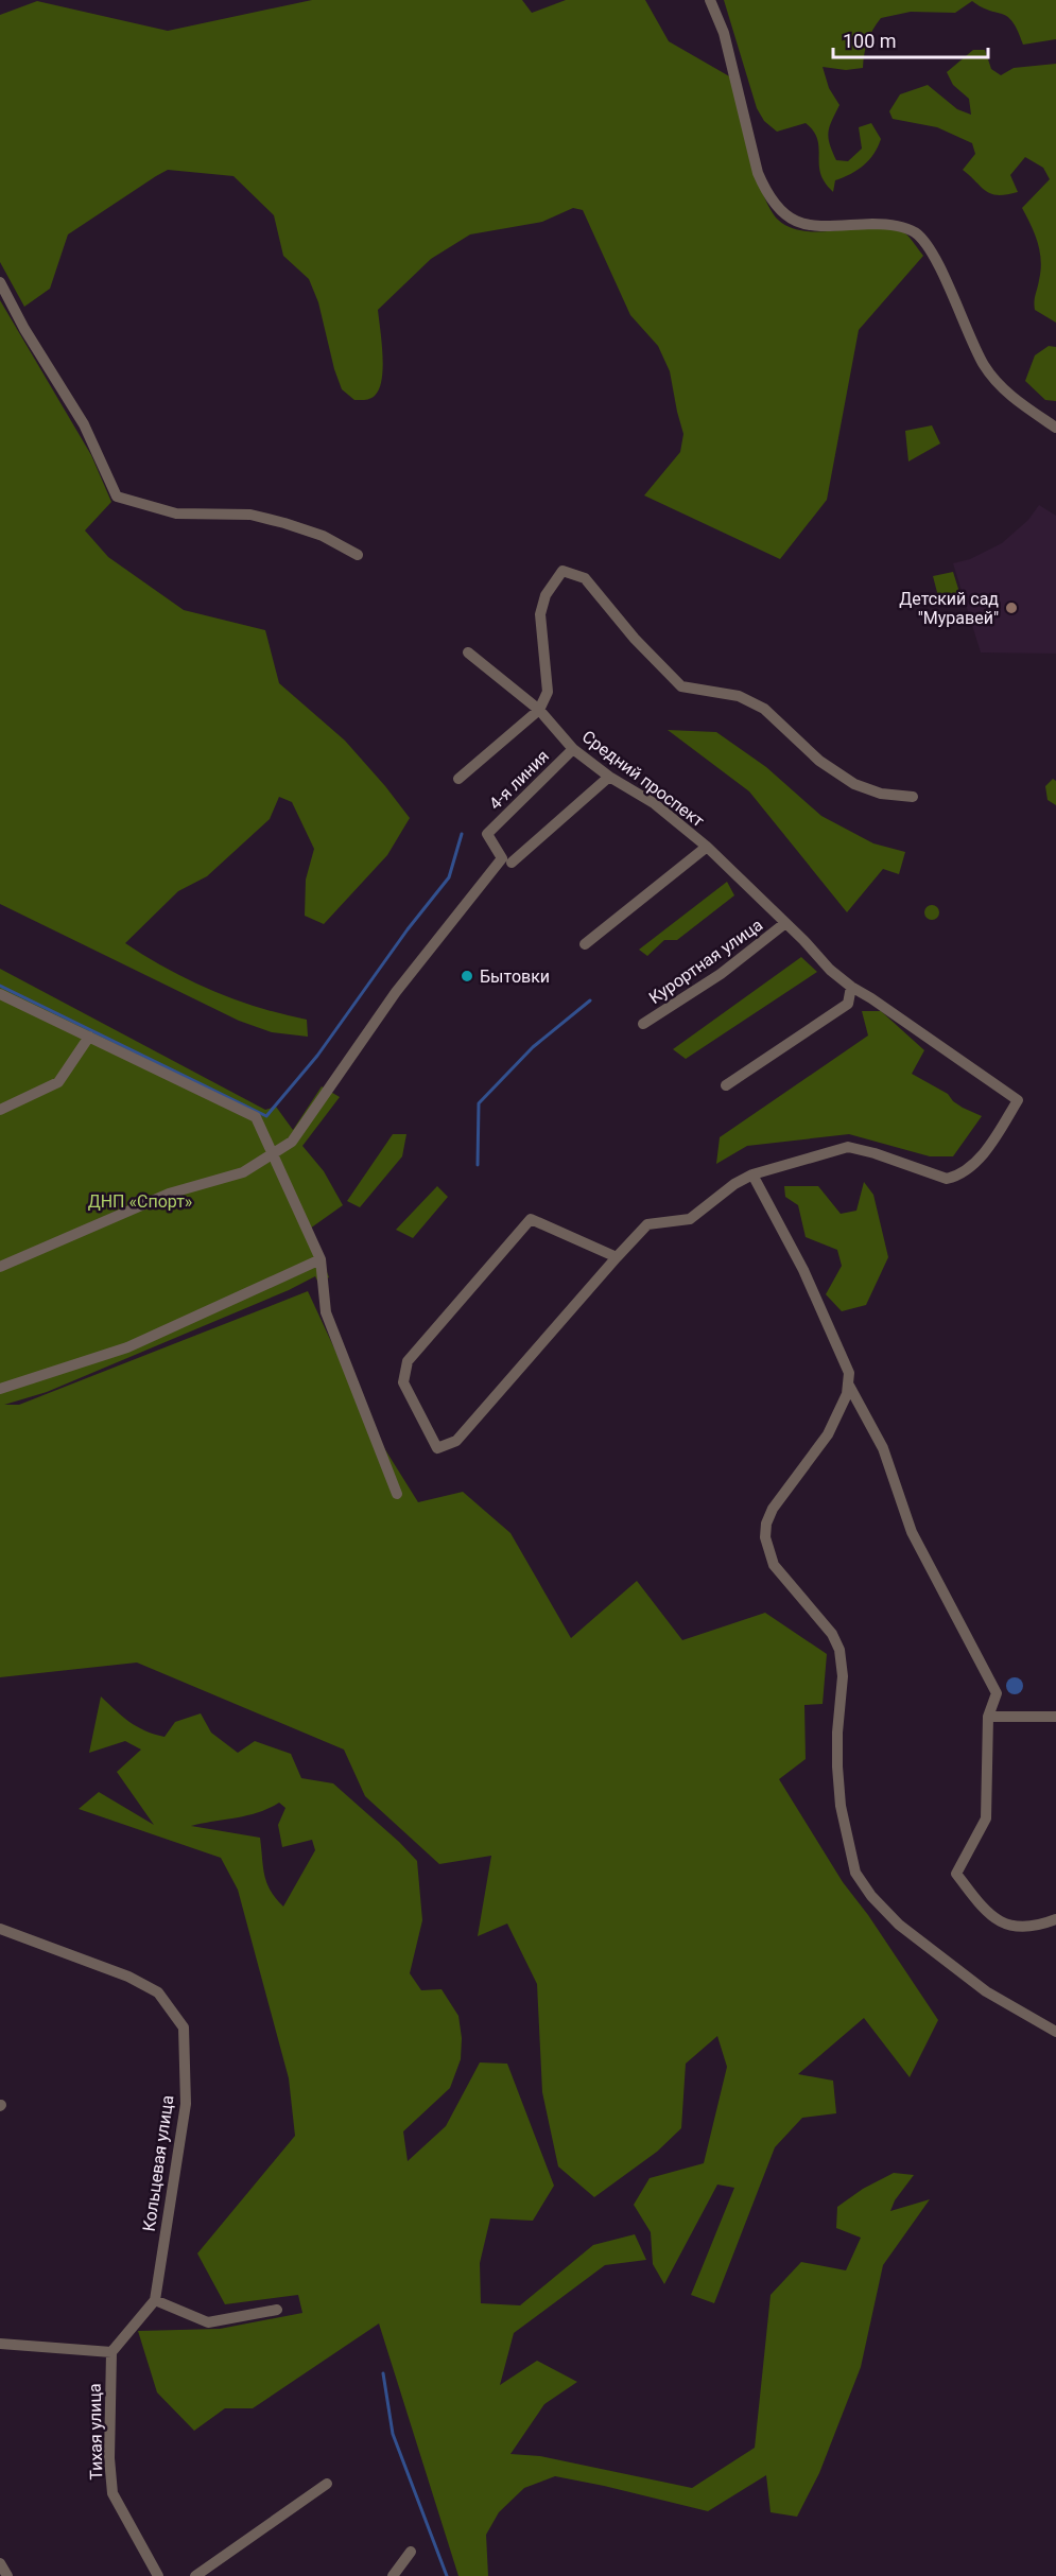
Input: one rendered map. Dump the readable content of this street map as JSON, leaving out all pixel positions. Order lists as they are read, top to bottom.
{
  "streets": {
    "street": [
      "Средний проспект",
      "4-я линия",
      "Курортная улица",
      "Кольцевая улица",
      "Тихая улица"
    ]
  },
  "crossings": [
    ["Средний проспект", "4-я линия"],
    ["Средний проспект", "Курортная улица"]
  ],
  "parks": ["ДНП «Спорт»"],
  "places": ["Детский сад \"Муравей\"", "Бытовки"],
  "scale_bar": "100 m"
}
